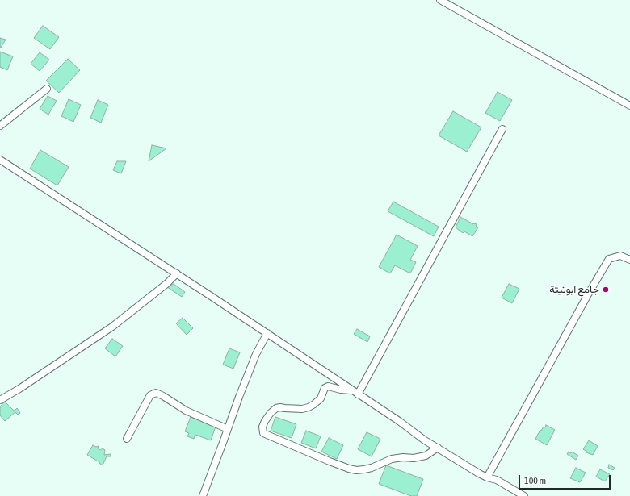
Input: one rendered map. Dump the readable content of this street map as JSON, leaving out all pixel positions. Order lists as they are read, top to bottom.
{
  "places": ["جامع ابوتيتة"],
  "scale_bar": "100 m"
}
